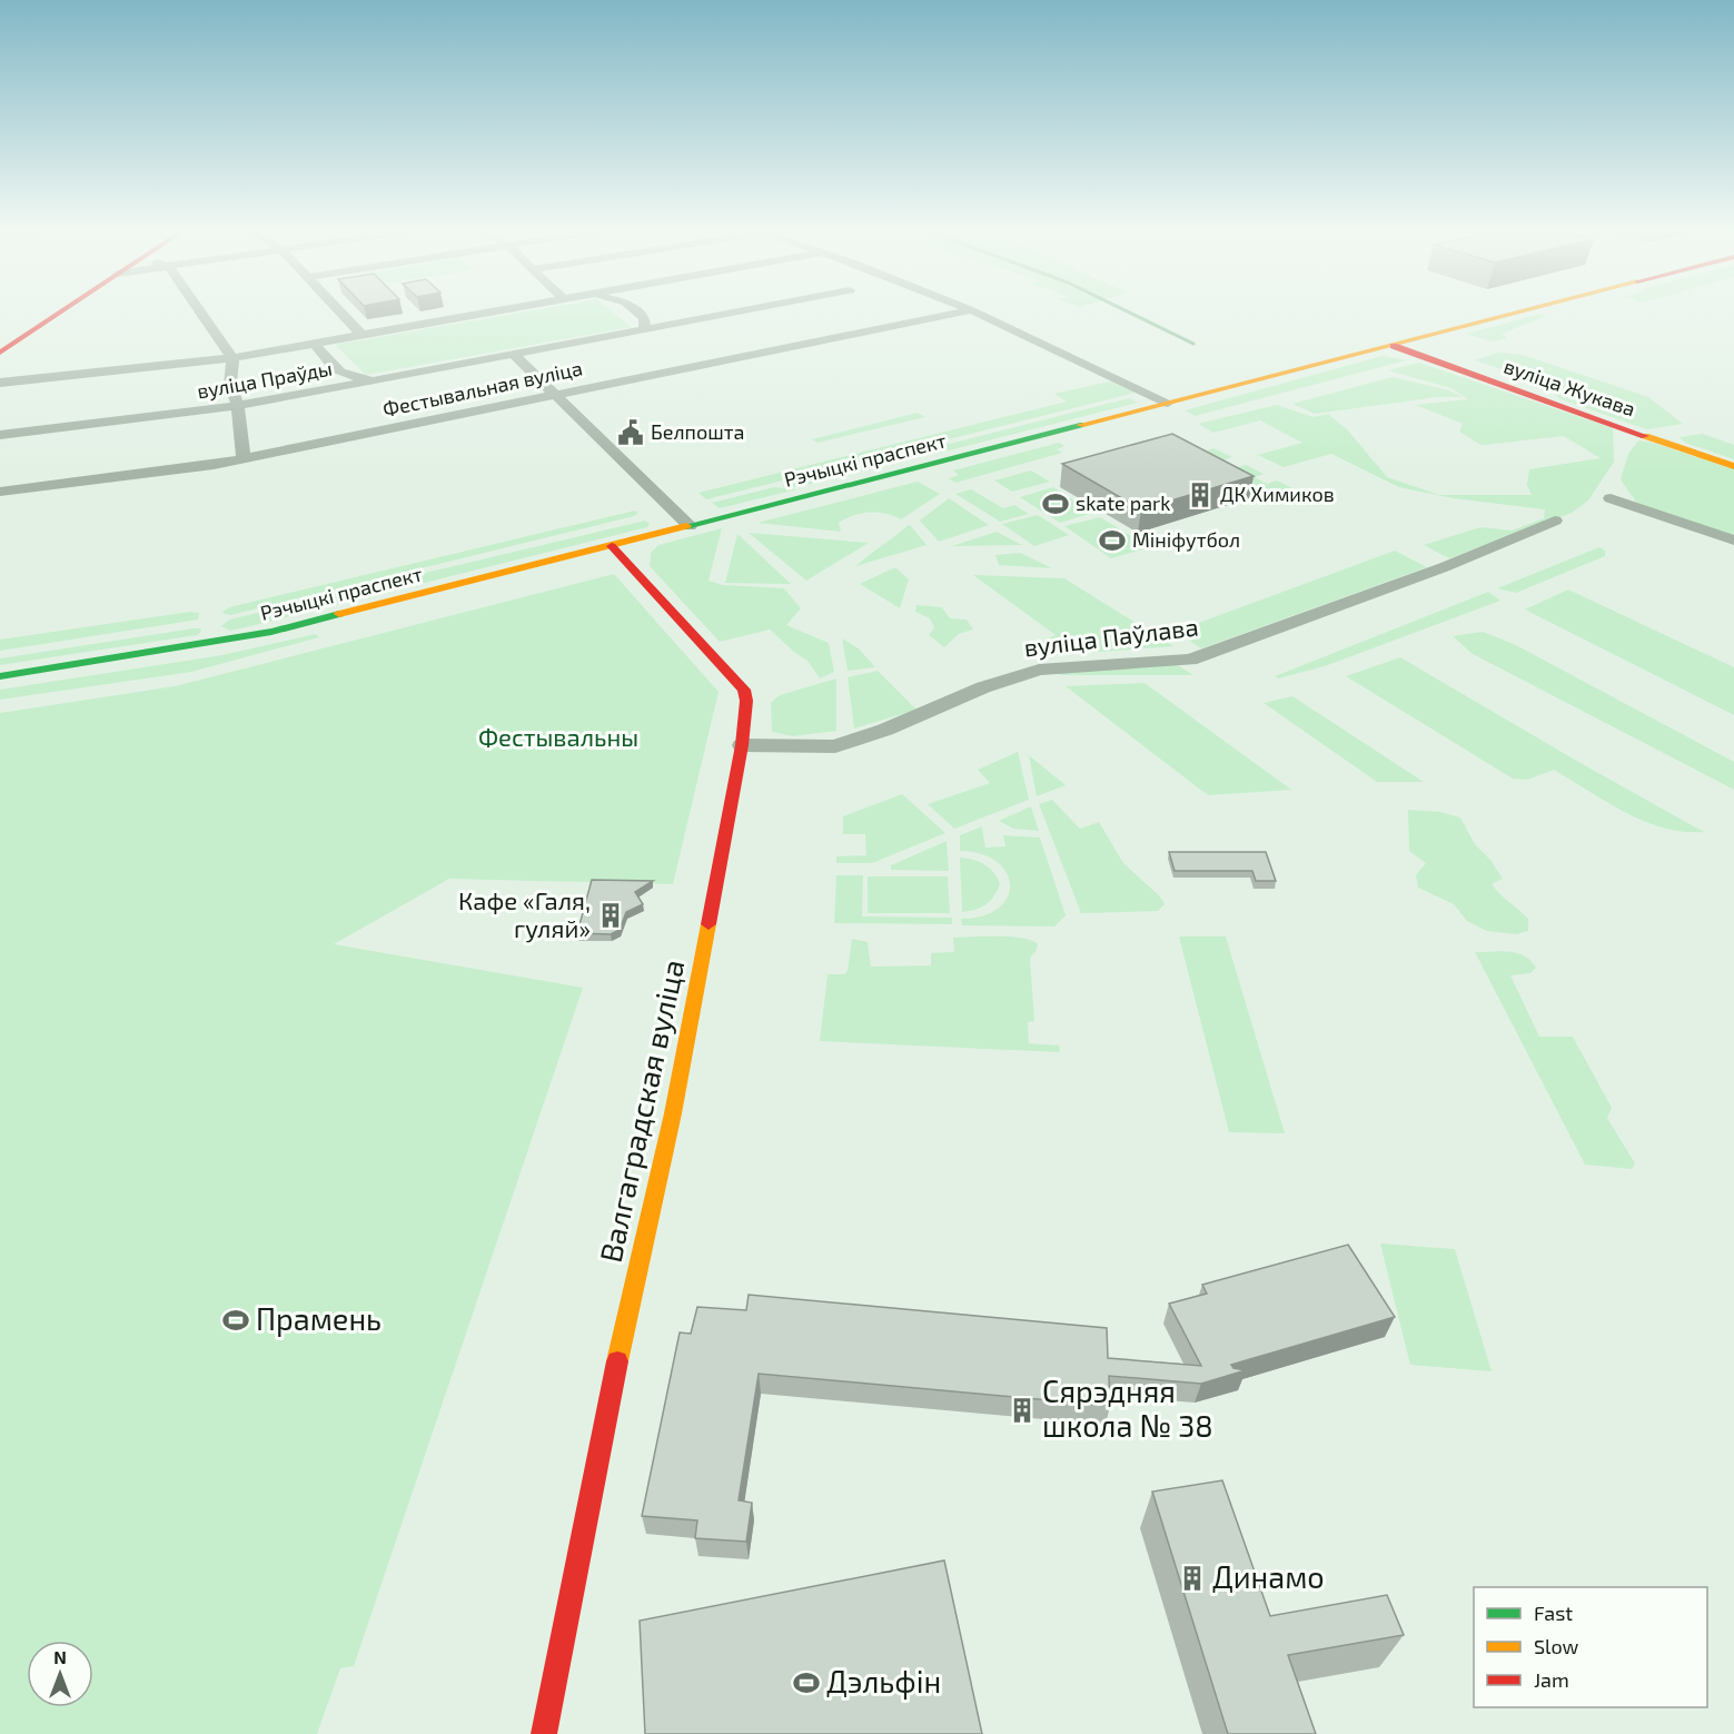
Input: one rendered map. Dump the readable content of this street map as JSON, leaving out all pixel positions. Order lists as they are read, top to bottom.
{
  "streets": {
    "main road": ["вуліца Жукава", "Рэчыцкі праспект", "Валгаградская вуліца"],
    "street": ["вуліца Праўды", "Фестывальная вуліца", "вуліца Паўлава"]
  },
  "crossings": [
    ["вуліца Жукава", "Рэчыцкі праспект"],
    ["Рэчыцкі праспект", "Валгаградская вуліца"],
    ["вуліца Паўлава", "Валгаградская вуліца"]
  ],
  "parks": ["Фестывальны"],
  "places": {
    "public building": ["Белпошта"],
    "building": [
      "ДК Химиков",
      "Кафе «Галя, гуляй»",
      "Сярэдняя школа № 38",
      "Динамо"
    ],
    "sports": [
      "skate park",
      "Мініфутбол",
      "Прамень",
      "Дэльфін"
    ]
  },
  "legend": ["Fast", "Slow", "Jam"],
  "north": "top"
}
